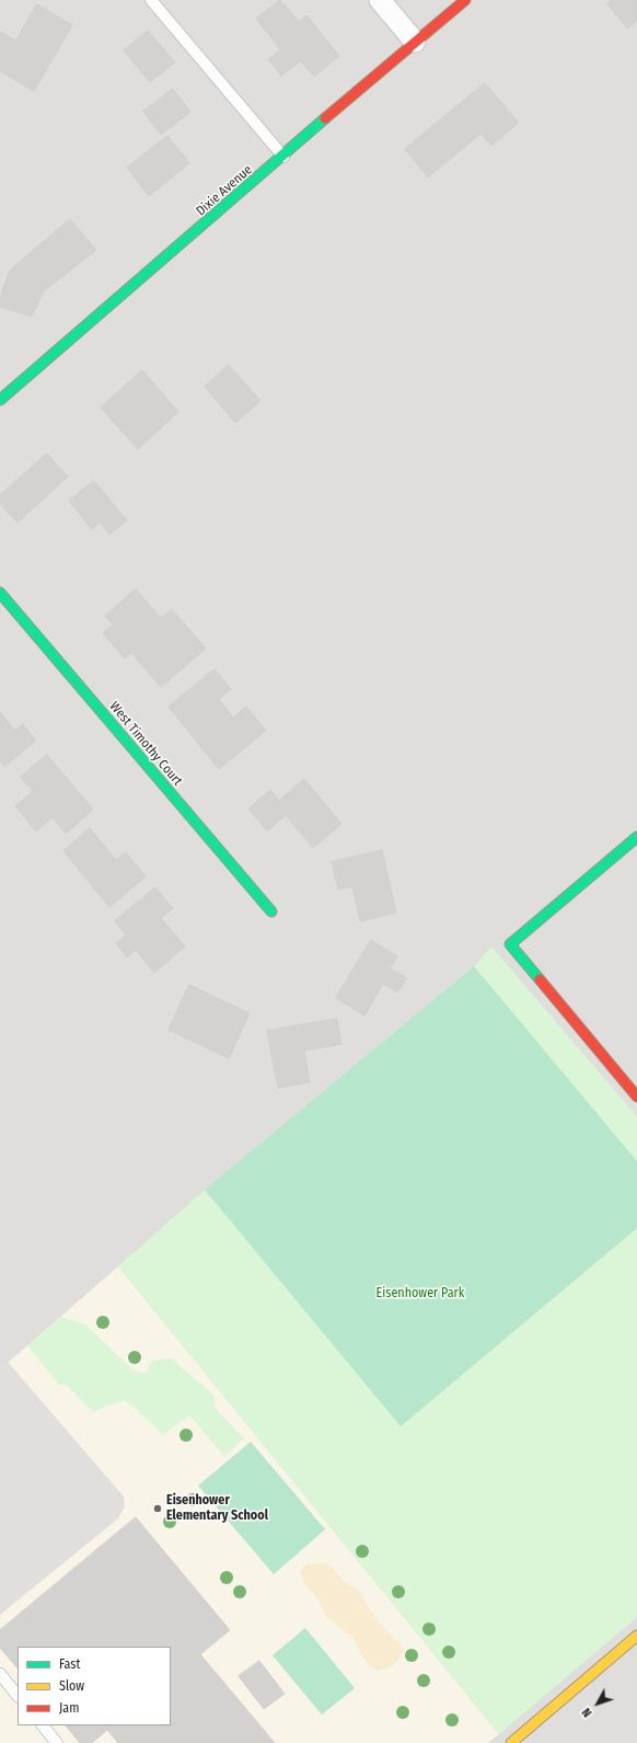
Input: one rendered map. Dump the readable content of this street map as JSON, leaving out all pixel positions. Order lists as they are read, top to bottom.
{
  "streets": {
    "street": ["Dixie Avenue", "West Timothy Court"]
  },
  "parks": ["Eisenhower Park"],
  "places": ["Eisenhower Elementary School"],
  "legend": ["Fast", "Slow", "Jam"],
  "north": "bottom left"
}
